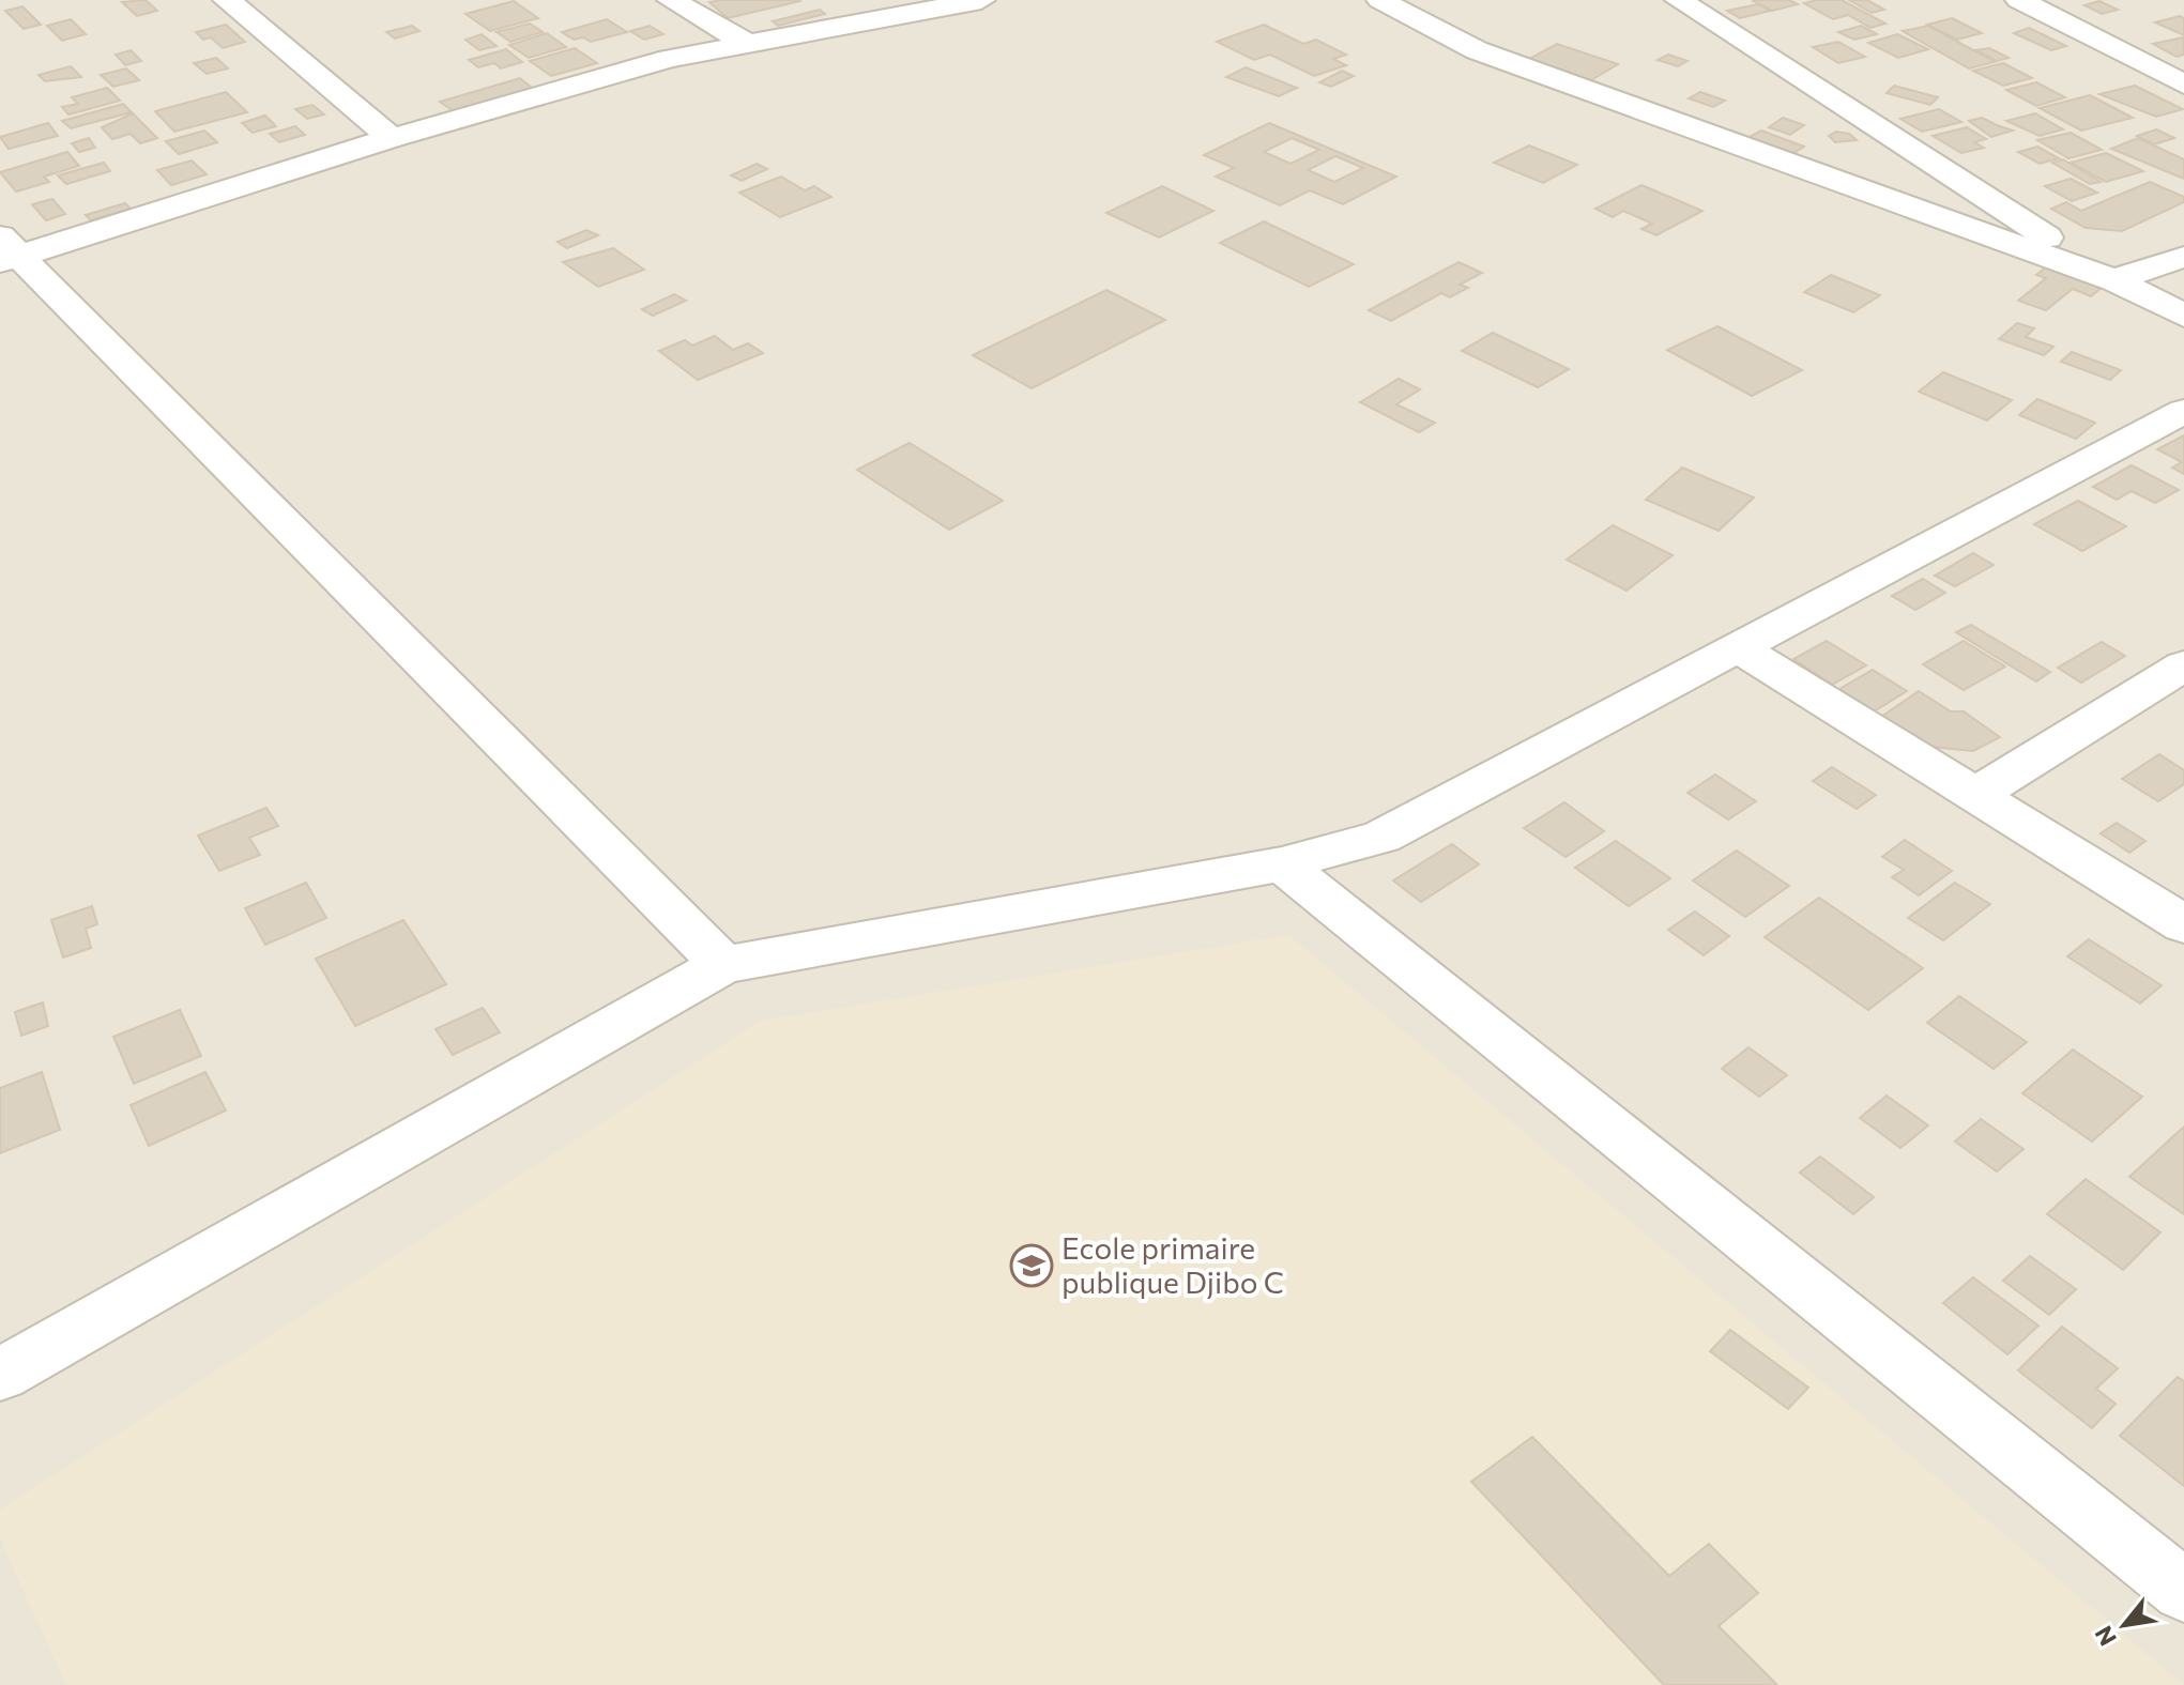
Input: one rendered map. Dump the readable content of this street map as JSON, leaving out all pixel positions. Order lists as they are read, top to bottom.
{
  "places": {
    "school or university": ["Ecole primaire publique Djibo C"]
  },
  "north": "bottom left"
}
